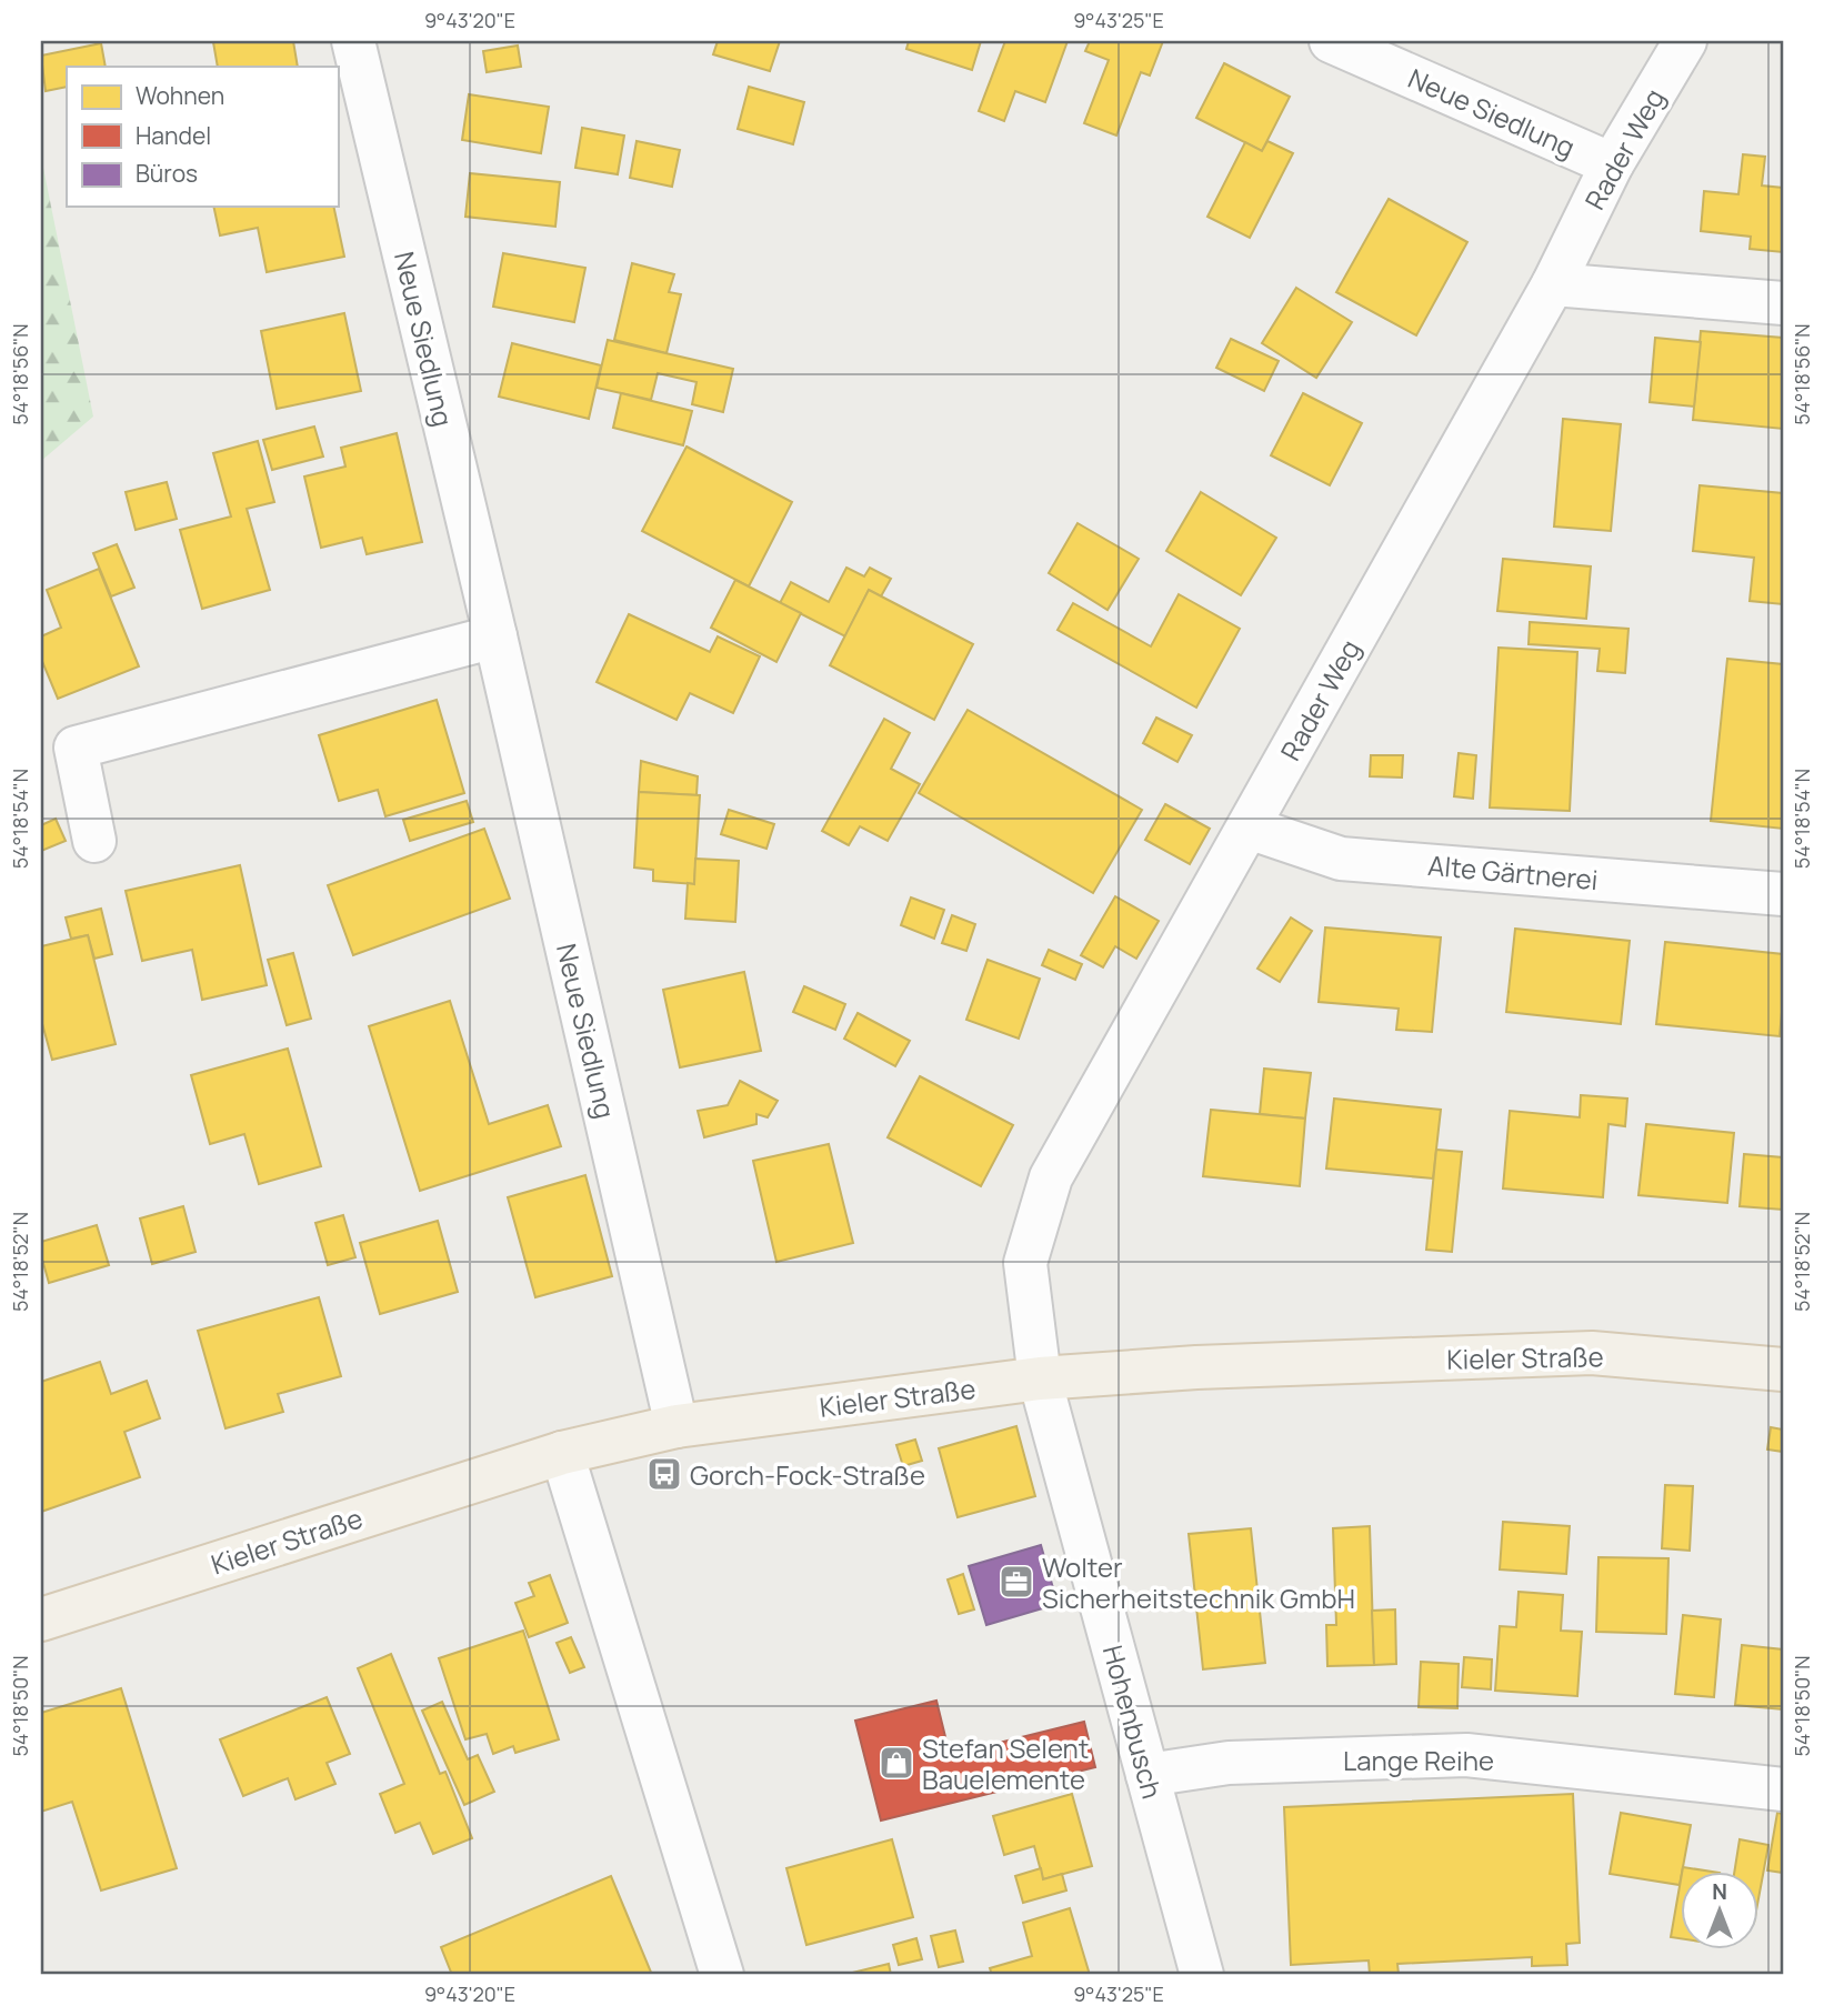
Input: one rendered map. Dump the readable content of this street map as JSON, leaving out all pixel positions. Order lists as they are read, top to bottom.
{
  "streets": {
    "main road": ["Kieler Straße"],
    "street": [
      "Neue Siedlung",
      "Rader Weg",
      "Alte Gärtnerei",
      "Hohenbusch",
      "Lange Reihe"
    ]
  },
  "crossings": [
    ["Neue Siedlung", "Rader Weg"],
    ["Neue Siedlung", "Kieler Straße"],
    ["Rader Weg", "Alte Gärtnerei"],
    ["Rader Weg", "Kieler Straße"],
    ["Rader Weg", "Hohenbusch"],
    ["Kieler Straße", "Hohenbusch"],
    ["Hohenbusch", "Lange Reihe"]
  ],
  "places": {
    "bus stop": ["Gorch-Fock-Straße"],
    "office": ["Wolter Sicherheitstechnik GmbH"],
    "shop": ["Stefan Selent Bauelemente"]
  },
  "legend": ["Wohnen", "Handel", "Büros"],
  "north": "top",
  "coordinates": [
    "9°43'20\"E",
    "9°43'25\"E",
    "54°18'56\"N",
    "54°18'54\"N",
    "54°18'52\"N",
    "54°18'50\"N"
  ]
}
